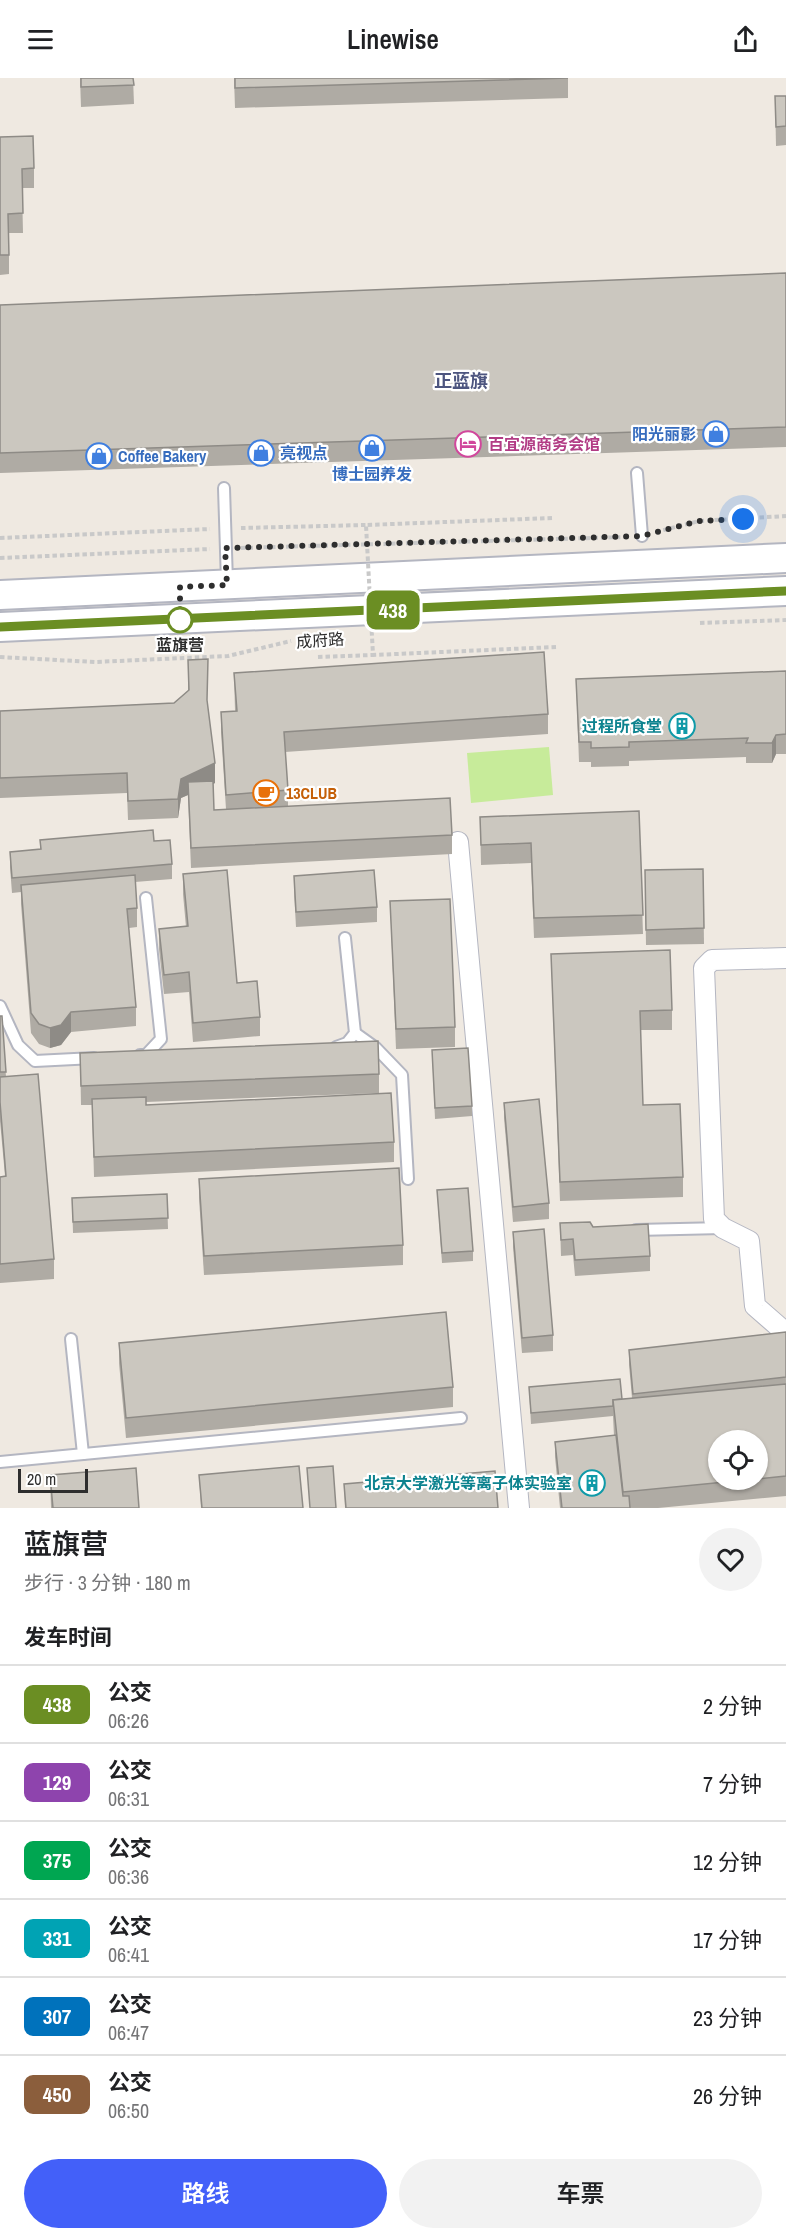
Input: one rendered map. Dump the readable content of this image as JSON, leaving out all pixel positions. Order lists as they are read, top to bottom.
{
  "streets": {
    "main road": ["成府路"]
  },
  "districts": ["正蓝旗"],
  "places": {
    "shop": [
      "阳光丽影",
      "博士园养发",
      "亮视点",
      "Coffee Bakery"
    ],
    "hotel": ["百宜源商务会馆"],
    "other": ["蓝旗营"],
    "building": ["过程所食堂", "北京大学激光等离子体实验室"],
    "cafe": ["13CLUB"]
  },
  "lines": ["bus line 438"],
  "scale_bar": "20 m",
  "page": {
    "header": "Linewise",
    "on_map": "438",
    "scale": "20 m",
    "heading": [
      ["蓝旗营", "步行 · 3 分钟 · 180 m"],
      "发车时间"
    ],
    "list": [
      {
        "mark": "438",
        "name": "公交",
        "note": "06:26",
        "value": "2 分钟"
      },
      {
        "mark": "129",
        "name": "公交",
        "note": "06:31",
        "value": "7 分钟"
      },
      {
        "mark": "375",
        "name": "公交",
        "note": "06:36",
        "value": "12 分钟"
      },
      {
        "mark": "331",
        "name": "公交",
        "note": "06:41",
        "value": "17 分钟"
      },
      {
        "mark": "307",
        "name": "公交",
        "note": "06:47",
        "value": "23 分钟"
      },
      {
        "mark": "450",
        "name": "公交",
        "note": "06:50",
        "value": "26 分钟"
      }
    ],
    "buttons": ["路线", "车票"]
  }
}
